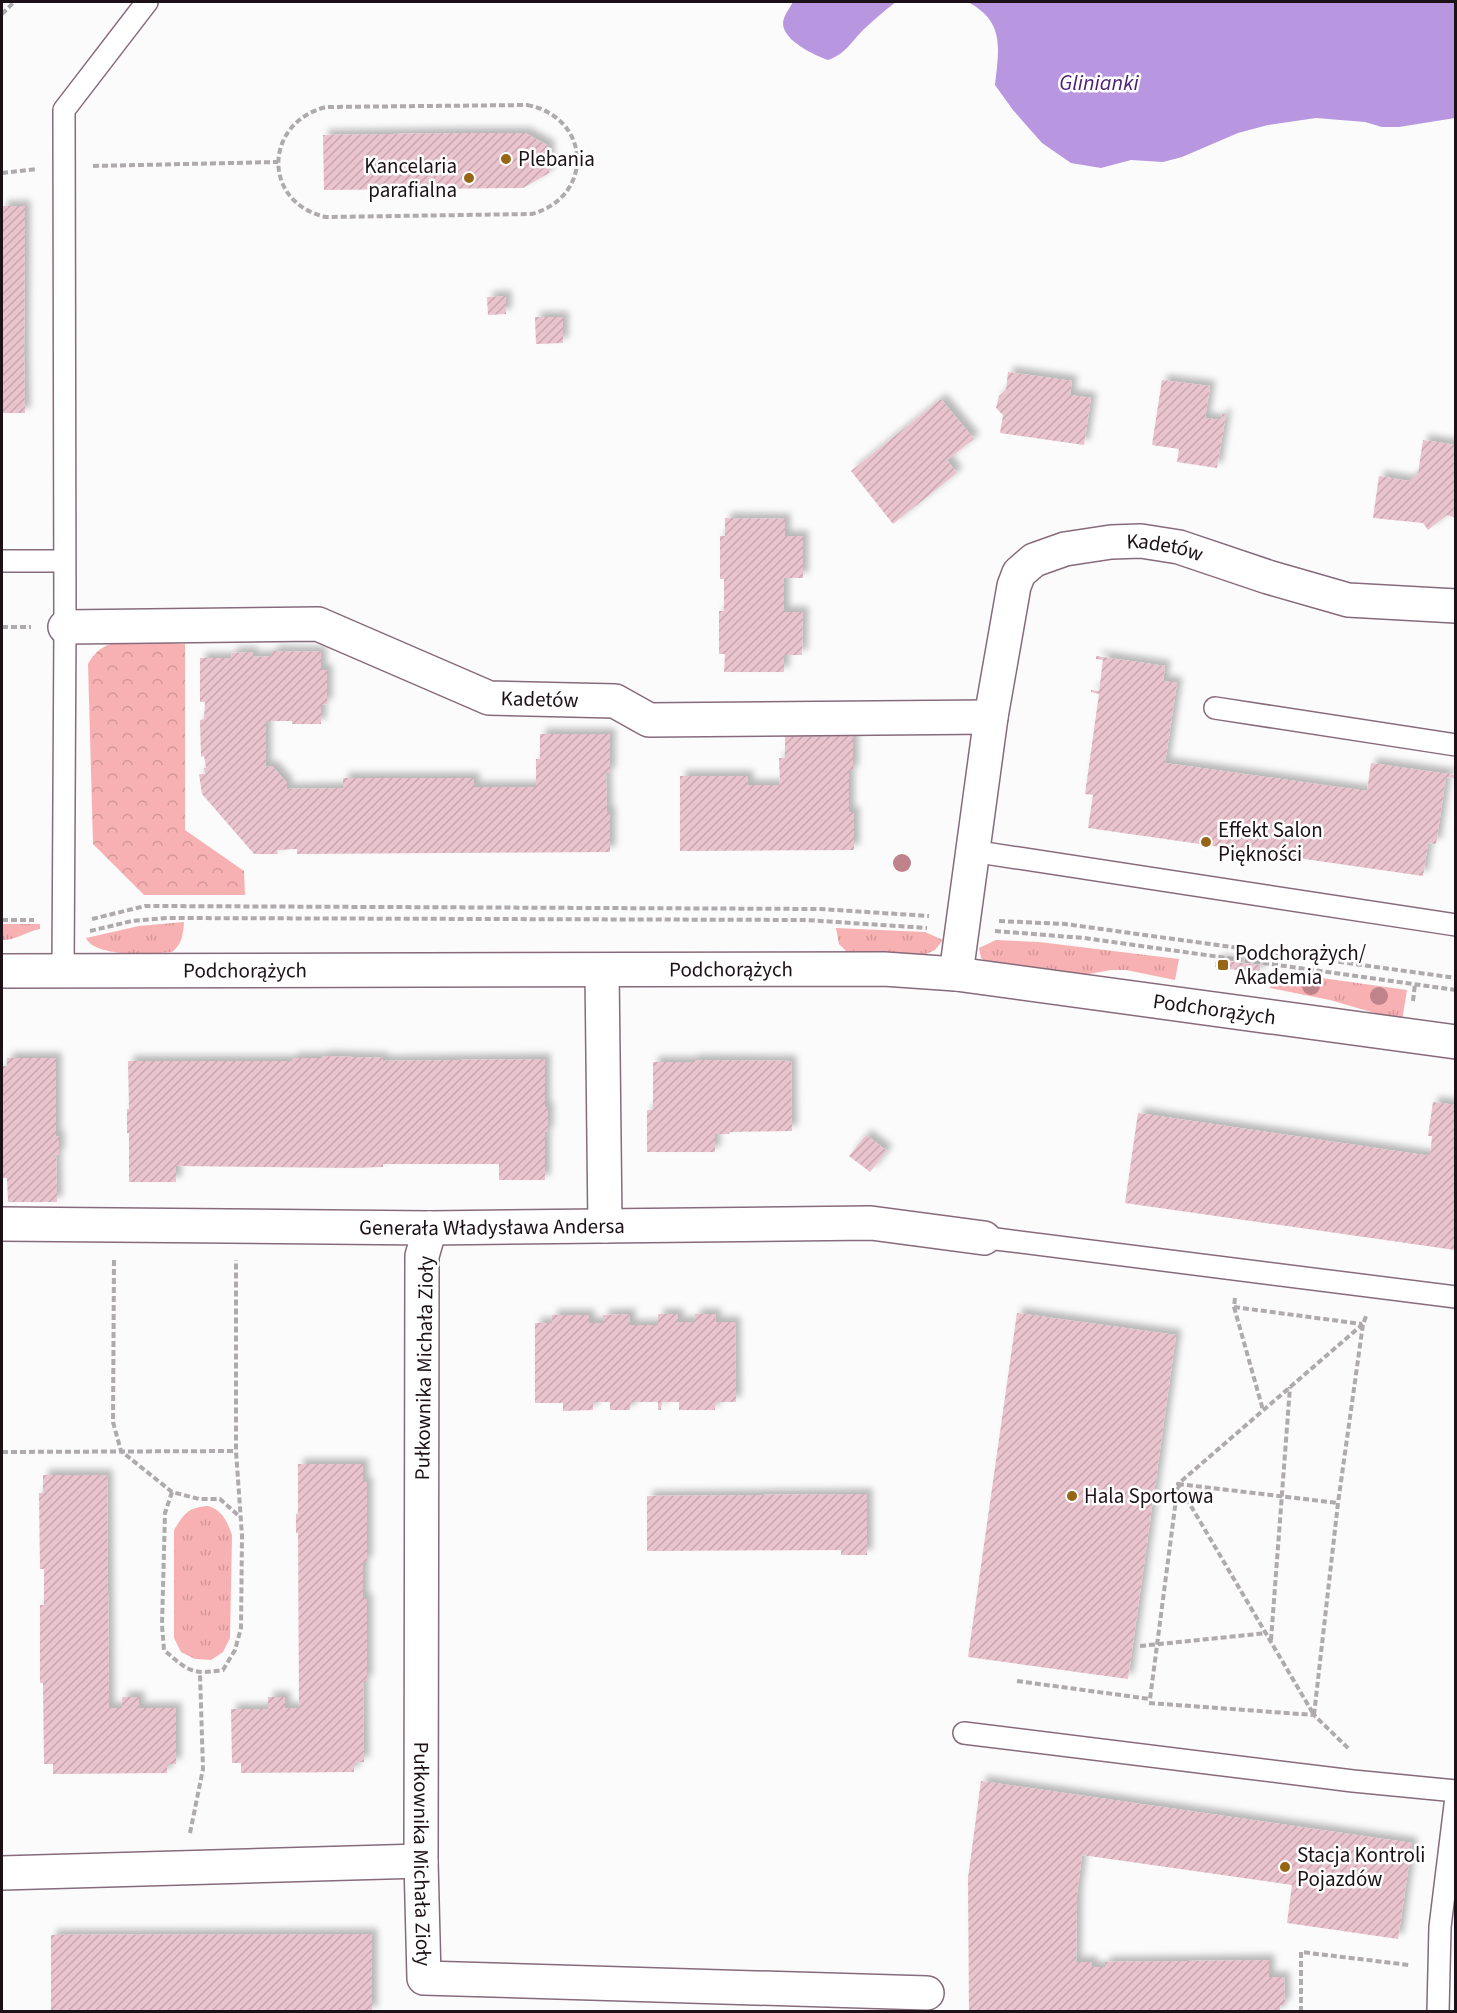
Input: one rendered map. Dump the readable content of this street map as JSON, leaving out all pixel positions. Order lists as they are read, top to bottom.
{
  "streets": {
    "street": [
      "Kadetów",
      "Podchorążych",
      "Generała Władysława Andersa",
      "Pułkownika Michała Zioły"
    ]
  },
  "crossings": [
    ["Kadetów", "Podchorążych"],
    ["Generała Władysława Andersa", "Pułkownika Michała Zioły"]
  ],
  "water": ["Glinianki"],
  "places": {
    "other": [
      "Plebania",
      "Kancelaria parafialna",
      "Effekt Salon Piękności",
      "Hala Sportowa",
      "Stacja Kontroli Pojazdów"
    ],
    "transit": ["Podchorążych/ Akademia"]
  }
}
